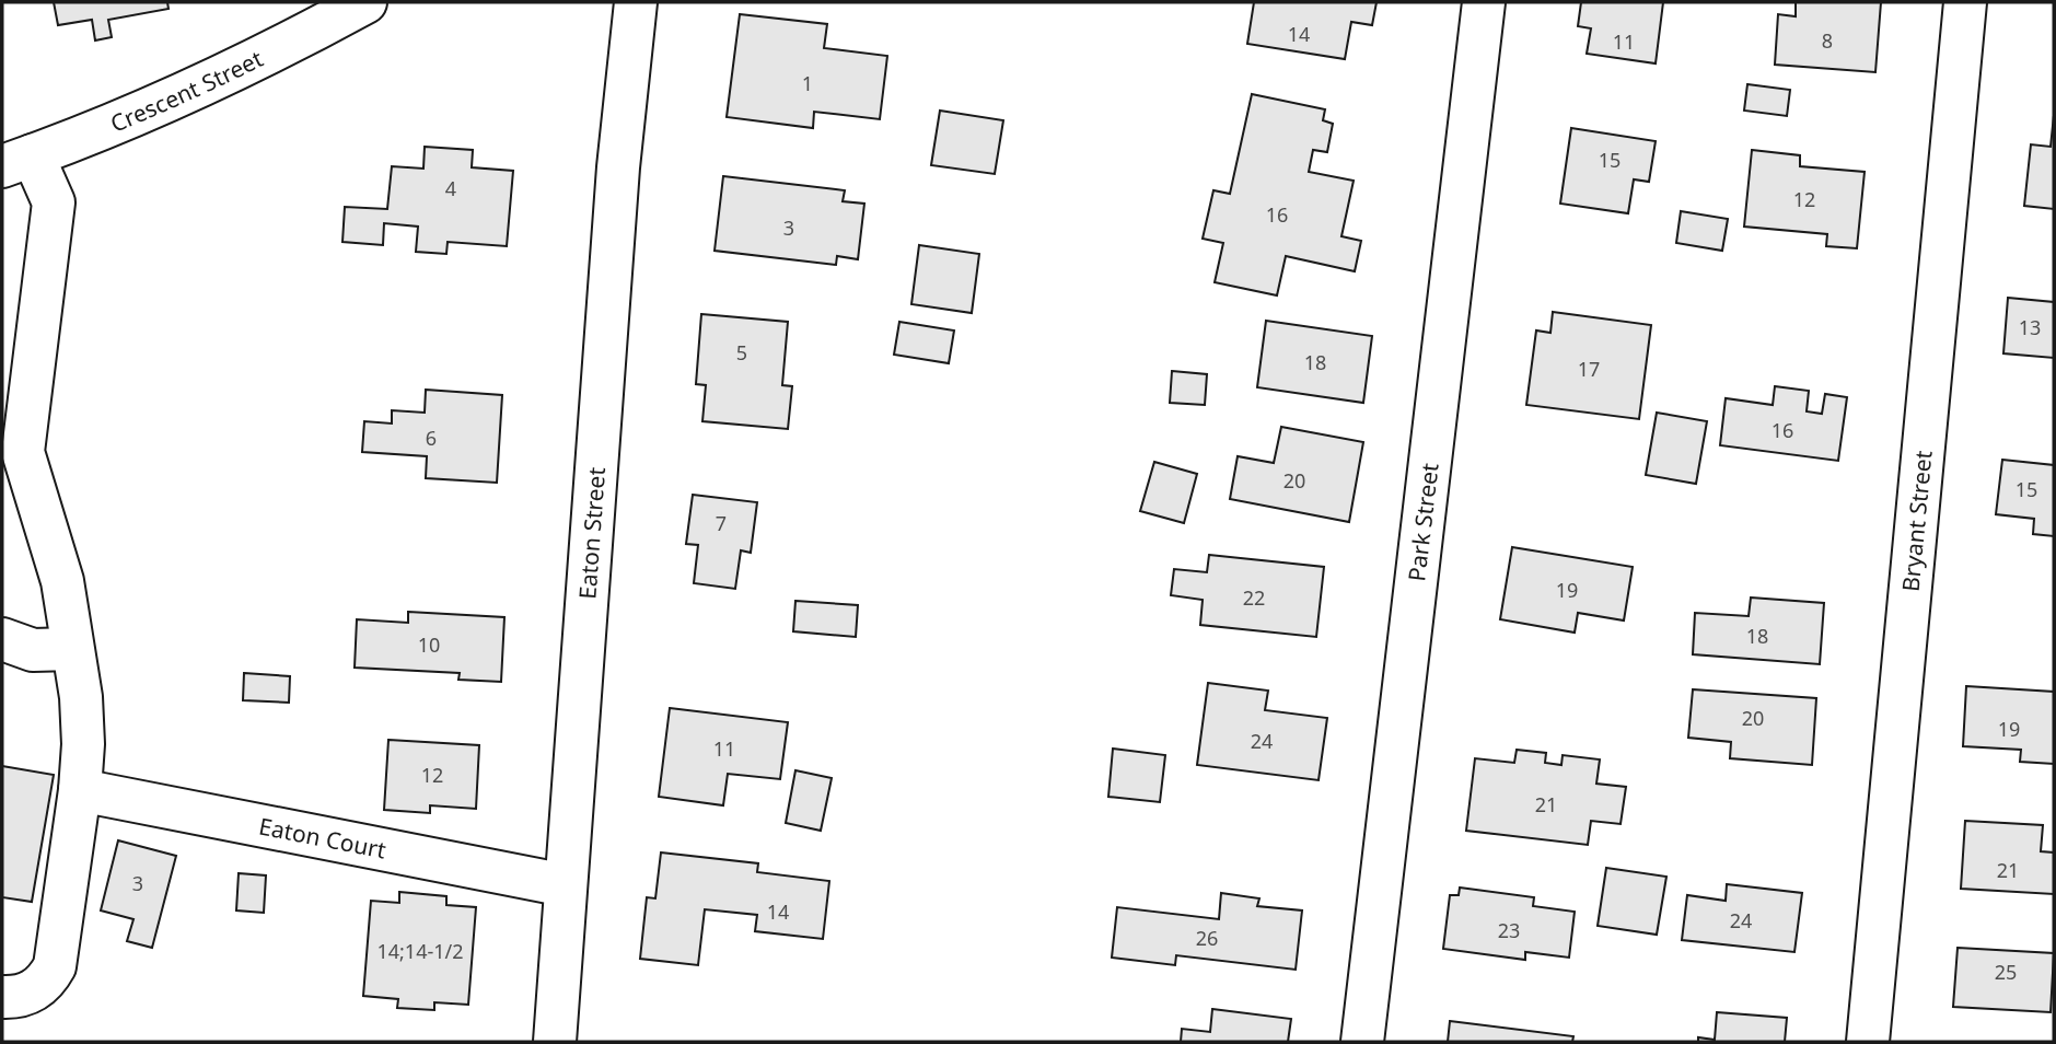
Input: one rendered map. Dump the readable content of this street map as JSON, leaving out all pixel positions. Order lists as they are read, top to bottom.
{
  "streets": {
    "street": [
      "Crescent Street",
      "Park Street",
      "Bryant Street",
      "Eaton Street",
      "Eaton Court"
    ]
  },
  "crossings": [
    ["Eaton Street", "Eaton Court"]
  ],
  "house_numbers": [
    "14",
    "8",
    "11",
    "1",
    "15",
    "4",
    "12",
    "16",
    "3",
    "13",
    "5",
    "18",
    "17",
    "16",
    "6",
    "20",
    "15",
    "7",
    "19",
    "22",
    "18",
    "10",
    "20",
    "19",
    "24",
    "11",
    "12",
    "21",
    "21",
    "3",
    "14",
    "24",
    "23",
    "26",
    "14;14-1/2",
    "25"
  ]
}
